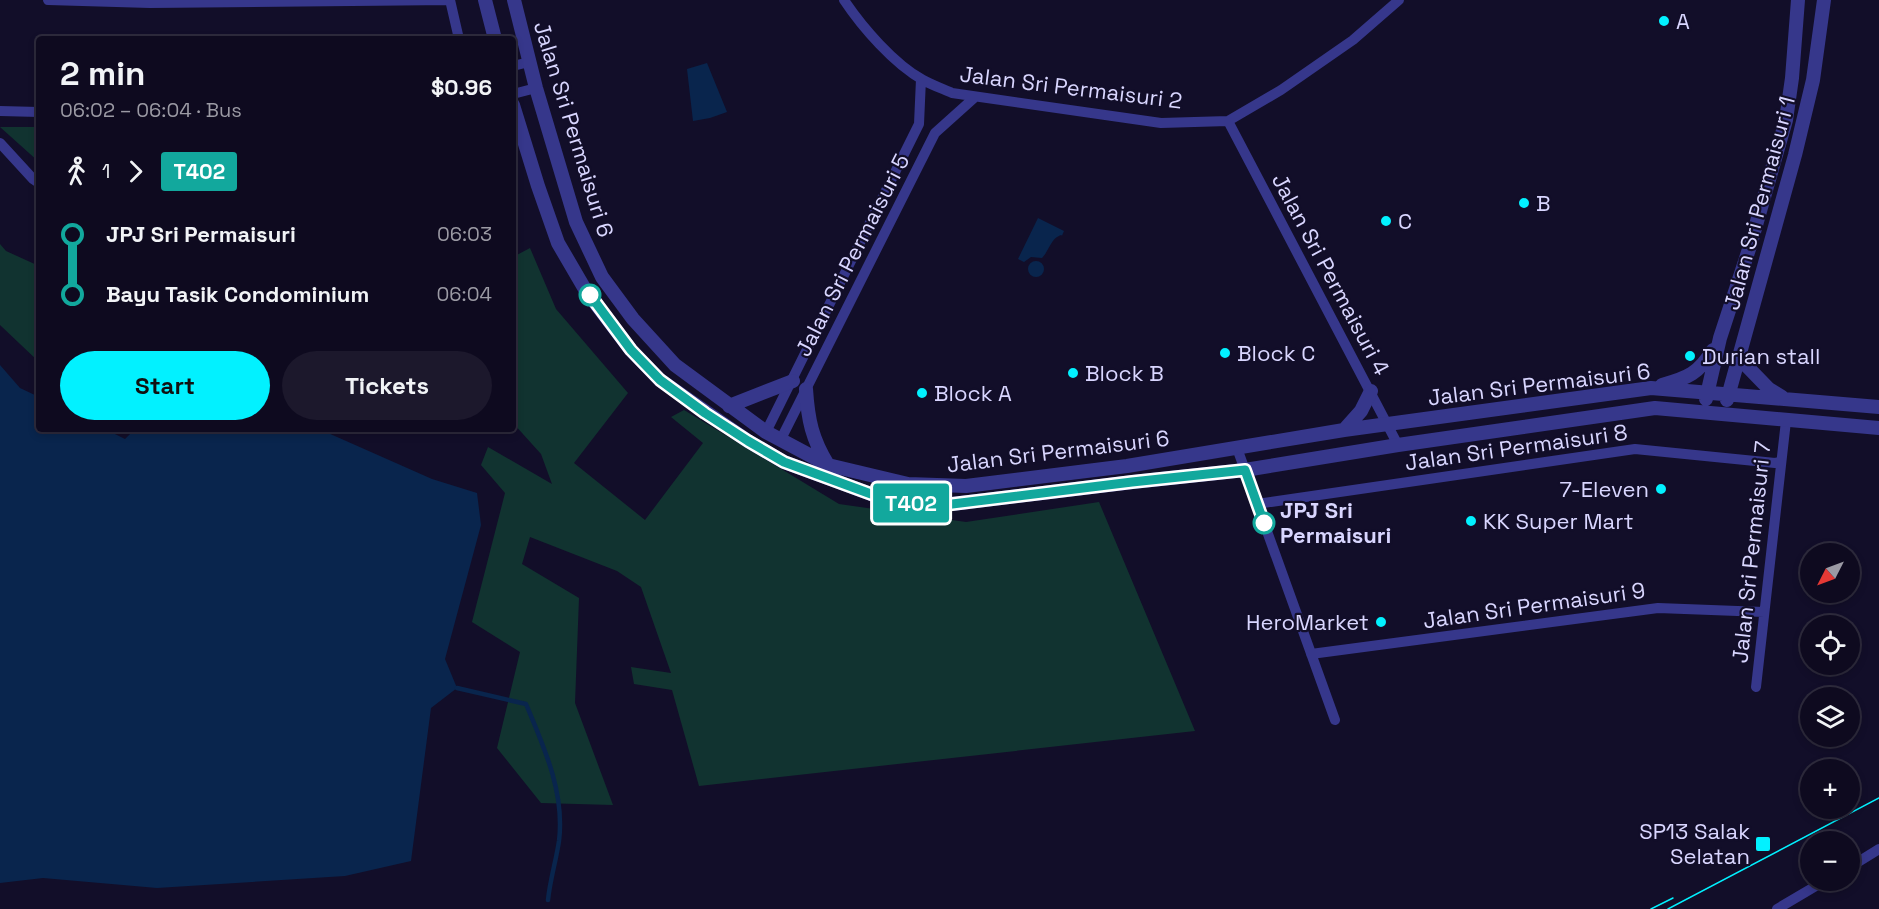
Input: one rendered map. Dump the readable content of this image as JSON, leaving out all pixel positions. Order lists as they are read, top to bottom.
{
  "streets": {
    "street": [
      "Jalan Sri Permaisuri 2",
      "Jalan Sri Permaisuri 6",
      "Jalan Sri Permaisuri 1",
      "Jalan Sri Permaisuri 5",
      "Jalan Sri Permaisuri 4",
      "Jalan Sri Permaisuri 8",
      "Jalan Sri Permaisuri 7",
      "Jalan Sri Permaisuri 9"
    ]
  },
  "crossings": [
    ["Jalan Sri Permaisuri 2", "Jalan Sri Permaisuri 5"],
    ["Jalan Sri Permaisuri 2", "Jalan Sri Permaisuri 4"],
    ["Jalan Sri Permaisuri 6", "Jalan Sri Permaisuri 1"],
    ["Jalan Sri Permaisuri 6", "Jalan Sri Permaisuri 5"],
    ["Jalan Sri Permaisuri 6", "Jalan Sri Permaisuri 4"],
    ["Jalan Sri Permaisuri 6", "Jalan Sri Permaisuri 7"],
    ["Jalan Sri Permaisuri 8", "Jalan Sri Permaisuri 7"],
    ["Jalan Sri Permaisuri 7", "Jalan Sri Permaisuri 9"]
  ],
  "places": {
    "other": [
      "A",
      "B",
      "C",
      "Block C",
      "Durian stall",
      "Block B",
      "Block A",
      "7-Eleven",
      "KK Super Mart",
      "JPJ Sri Permaisuri",
      "HeroMarket"
    ],
    "transit": ["SP13 Salak Selatan"]
  },
  "lines": ["bus line T402"],
  "north": "bottom left",
  "page": {
    "on_map": "T402",
    "heading": ["2 min", "06:02 – 06:04 · Bus", "$0.96"],
    "legs": ["1", "T402"],
    "list": [
      {
        "name": "JPJ Sri Permaisuri",
        "value": "06:03"
      },
      {
        "name": "Bayu Tasik Condominium",
        "value": "06:04"
      }
    ],
    "buttons": ["Start", "Tickets"],
    "map_buttons": ["+", "−"]
  }
}
